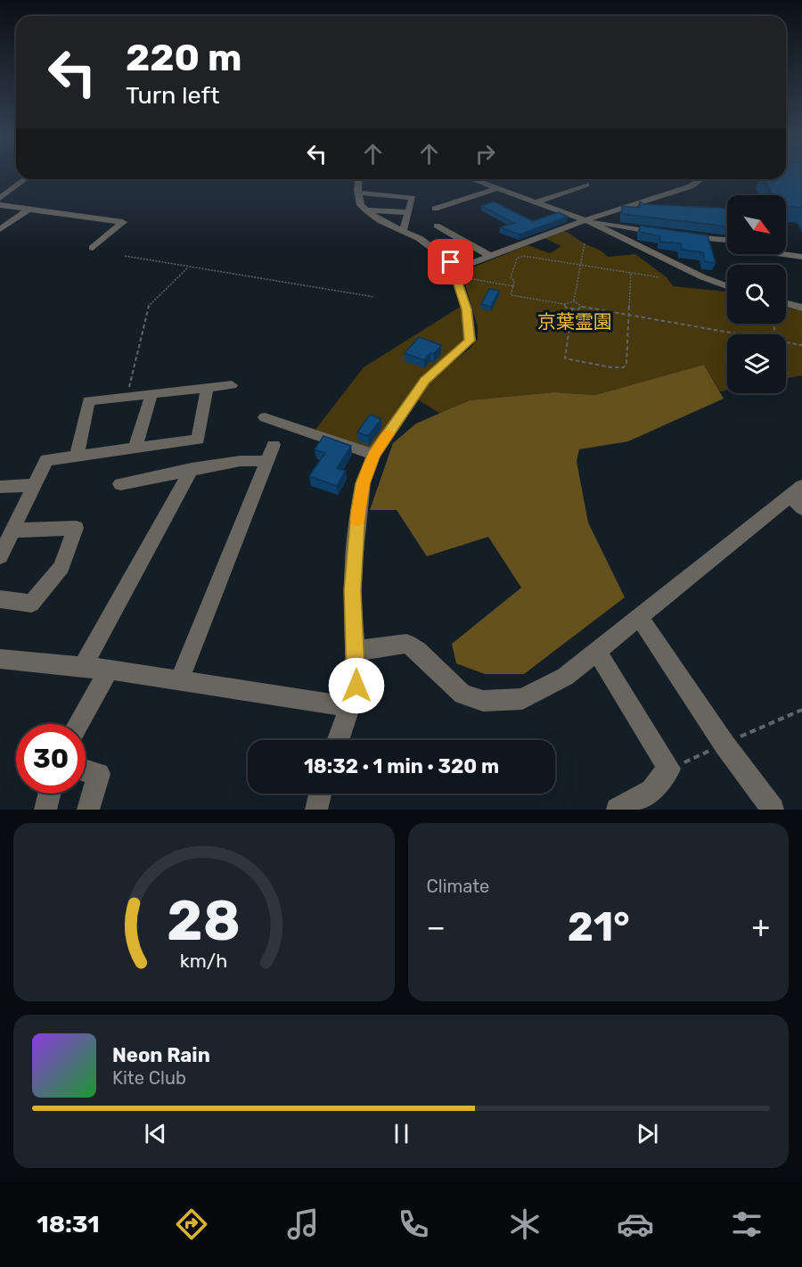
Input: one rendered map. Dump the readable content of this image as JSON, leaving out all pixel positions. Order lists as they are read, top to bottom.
{
  "parks": ["京葉霊園"],
  "north": "bottom right",
  "page": {
    "turn": ["220 m", "Turn left"],
    "limit": "30",
    "trip": "18:32 · 1 min · 320 m",
    "tile": "Climate",
    "heat": ["−", "21°", "+"],
    "song": ["Neon Rain", "Kite Club"],
    "tabs": "18:31",
    "gauge": ["28", "km/h"]
  }
}
